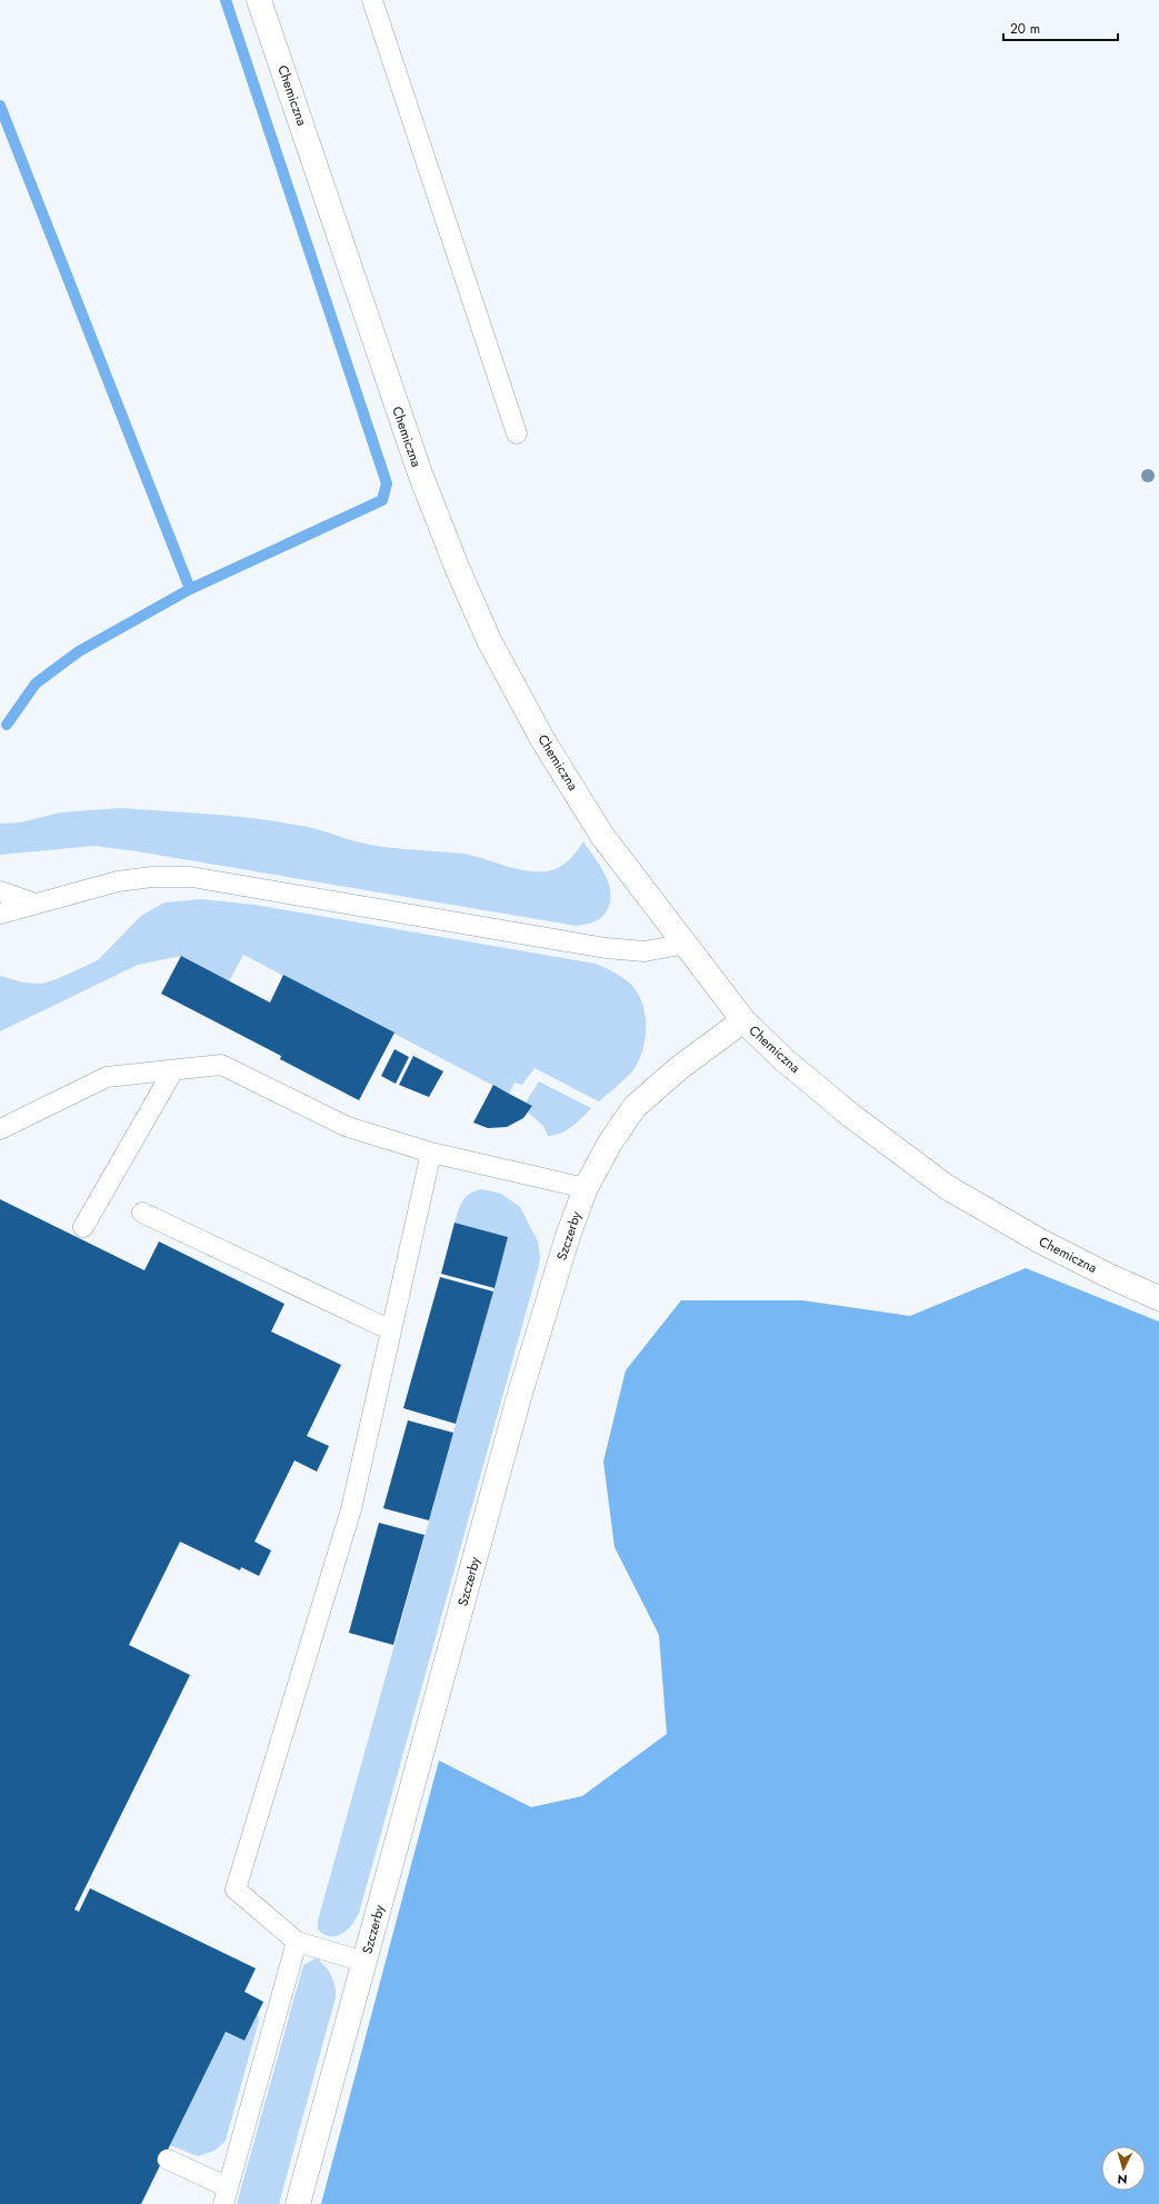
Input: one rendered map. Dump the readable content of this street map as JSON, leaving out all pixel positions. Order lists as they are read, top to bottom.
{
  "streets": {
    "street": ["Chemiczna", "Szczerby"]
  },
  "crossings": [
    ["Chemiczna", "Szczerby"]
  ],
  "scale_bar": "20 m",
  "north": "bottom"
}
